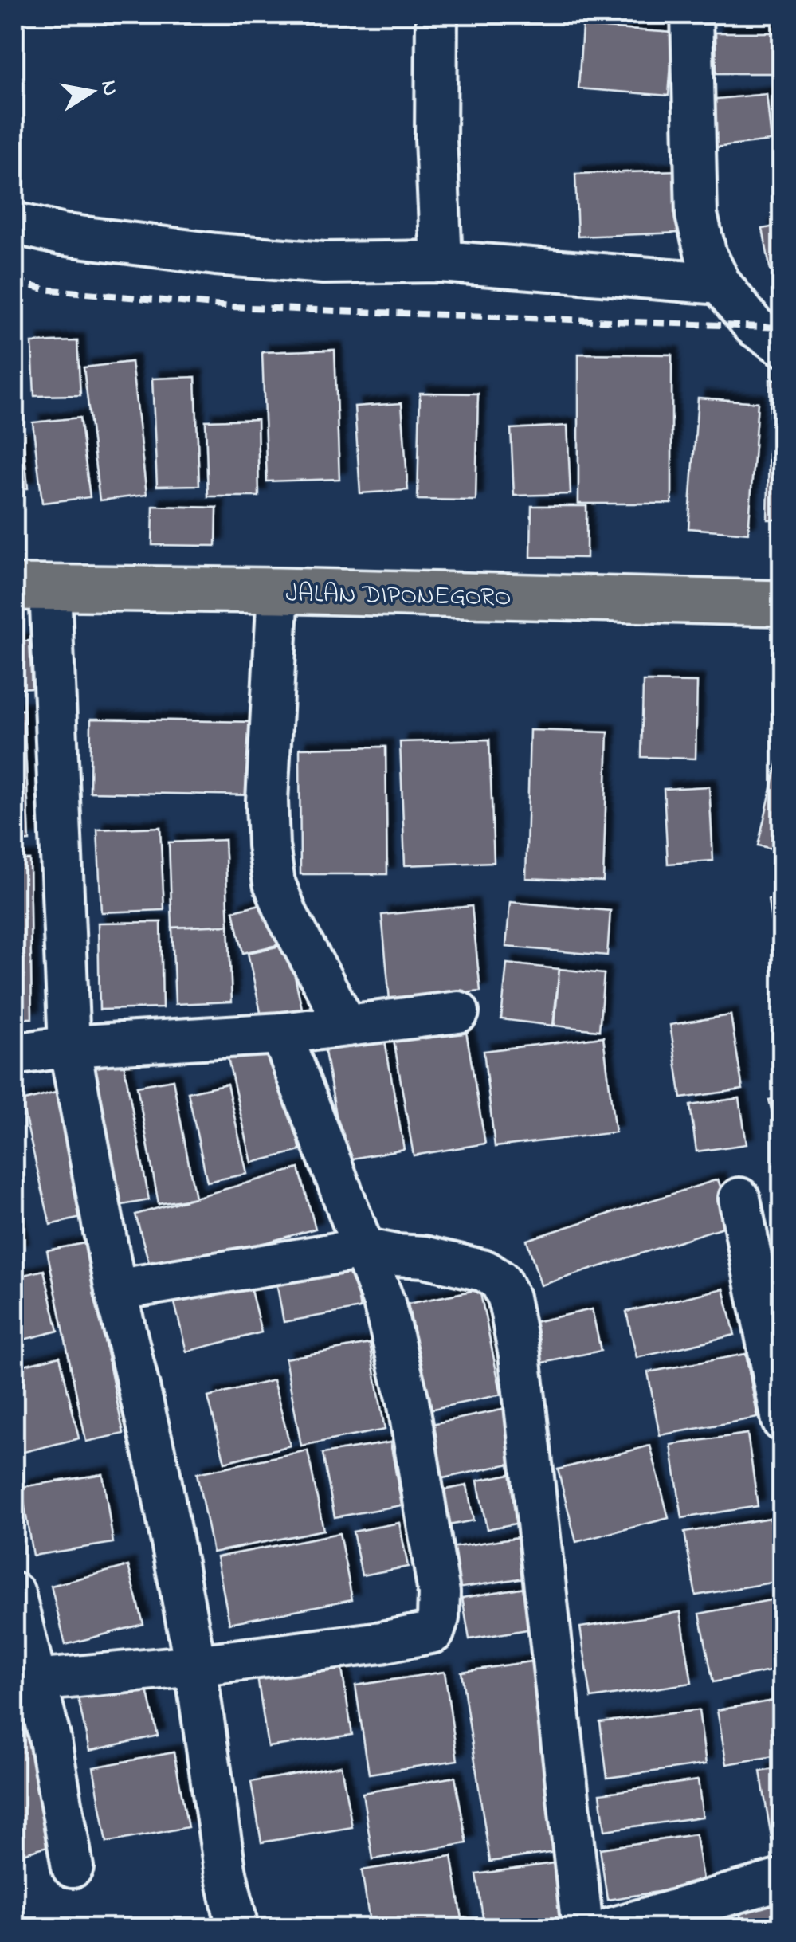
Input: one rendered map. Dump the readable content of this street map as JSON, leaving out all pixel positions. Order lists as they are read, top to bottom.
{
  "streets": {
    "main road": ["JALAN DIPONEGORO"]
  },
  "north": "right"
}
